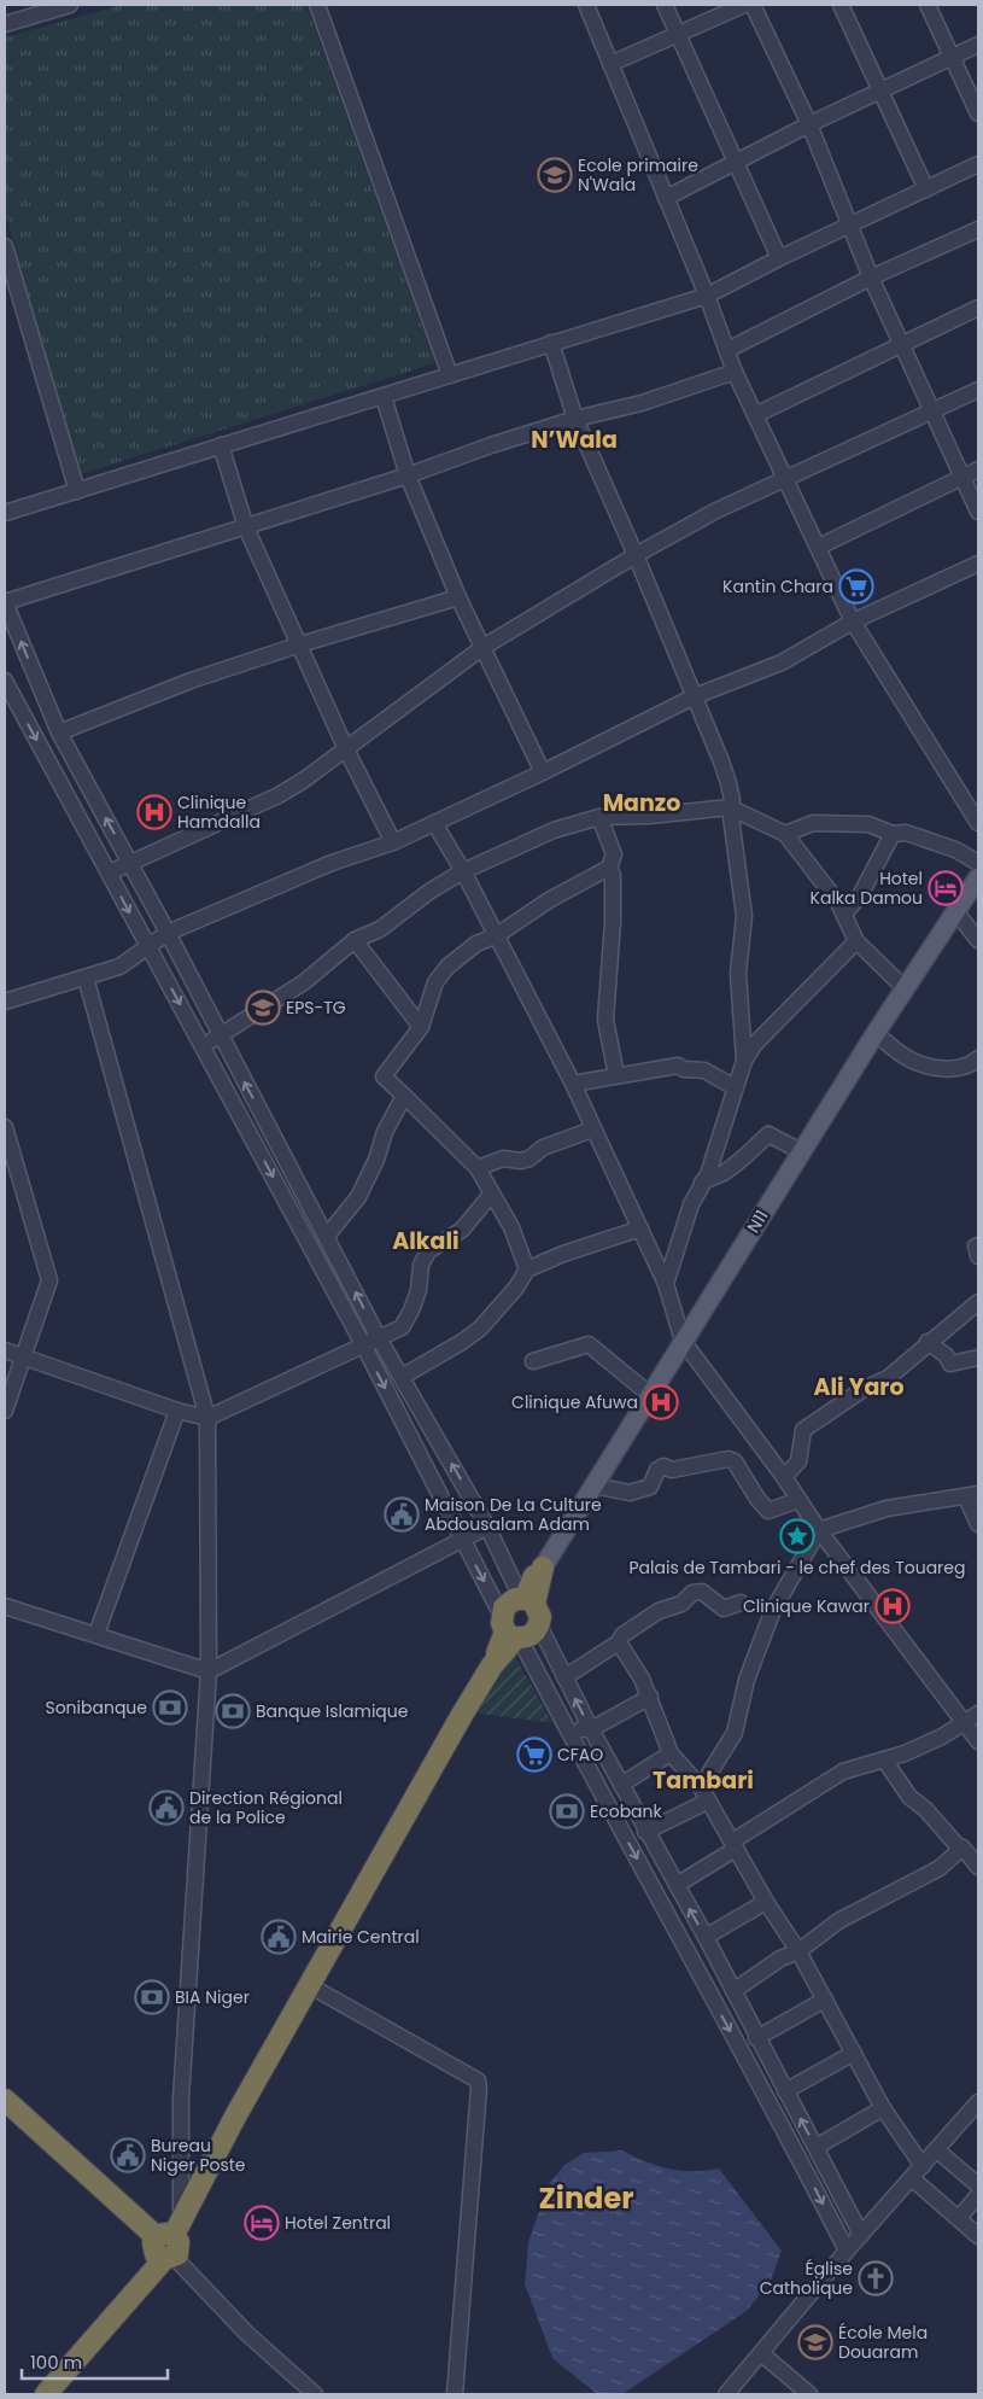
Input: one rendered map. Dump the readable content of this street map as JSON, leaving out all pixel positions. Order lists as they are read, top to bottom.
{
  "streets": {
    "main road": ["N11"]
  },
  "districts": [
    "N’Wala",
    "Manzo",
    "Alkali",
    "Ali Yaro",
    "Tambari",
    "Zinder"
  ],
  "places": {
    "school or university": ["Ecole primaire N'Wala", "EPS-TG", "École Mela Douaram"],
    "supermarket": ["Kantin Chara", "CFAO"],
    "hospital": ["Clinique Hamdalla", "Clinique Afuwa", "Clinique Kawar"],
    "hotel": ["Hotel Kalka Damou", "Hotel Zentral"],
    "public building": [
      "Maison De La Culture Abdousalam Adam",
      "Direction Régional de la Police",
      "Mairie Central",
      "Bureau Niger Poste"
    ],
    "place": ["Palais de Tambari - le chef des Touareg"],
    "bank": [
      "Sonibanque",
      "Banque Islamique",
      "Ecobank",
      "BIA Niger"
    ],
    "church": ["Église Catholique"]
  },
  "scale_bar": "100 m"
}
